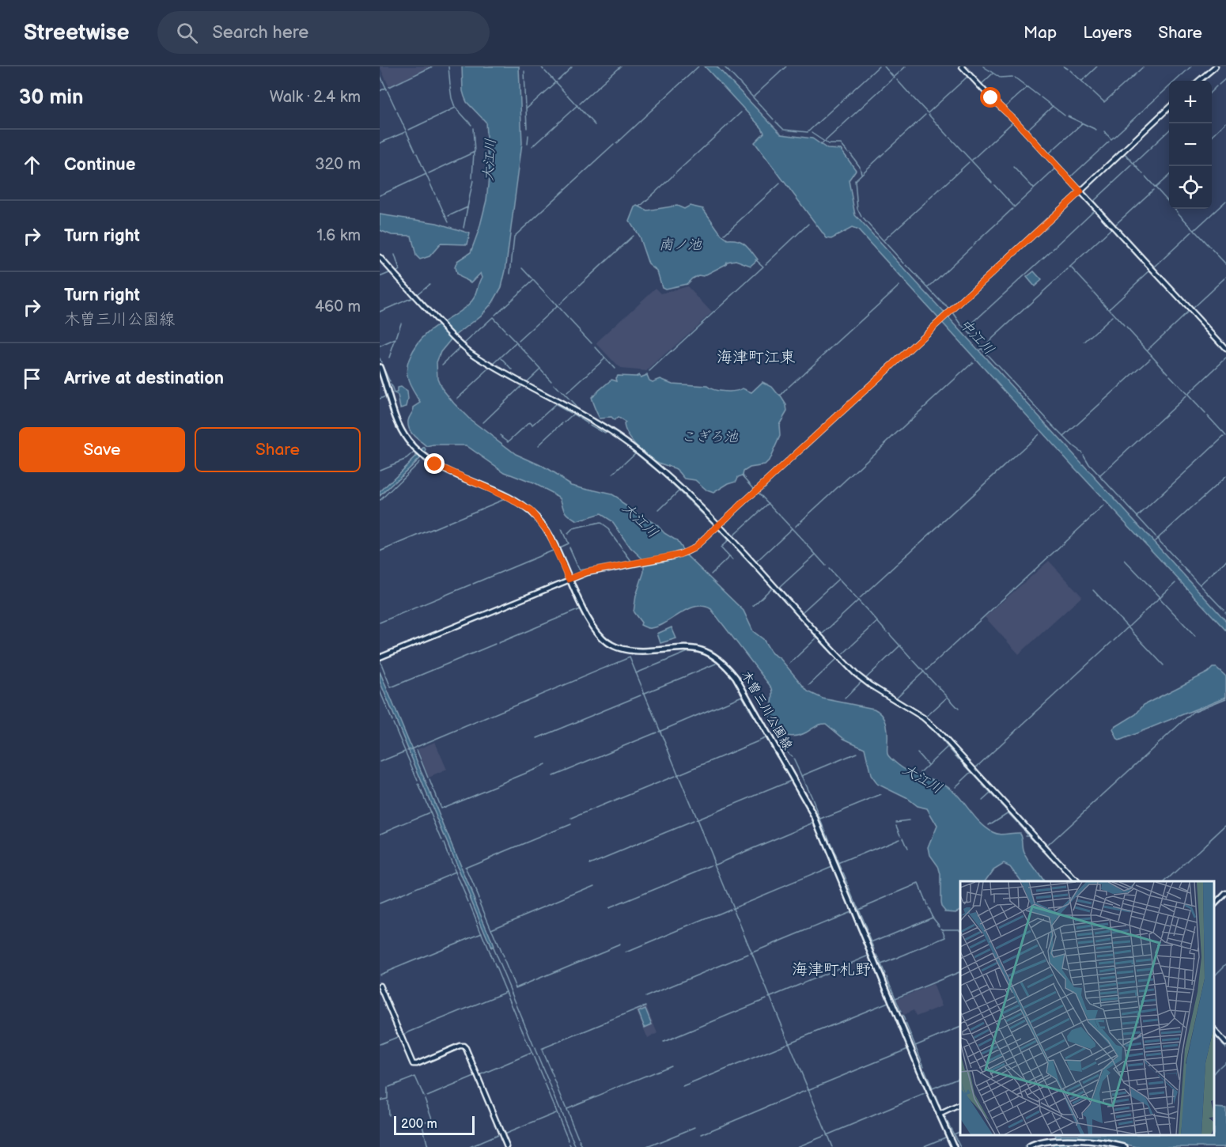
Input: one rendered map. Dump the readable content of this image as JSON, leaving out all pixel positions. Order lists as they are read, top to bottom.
{
  "streets": {
    "main road": ["木曽三川公園線"]
  },
  "districts": ["海津町江東", "海津町札野"],
  "water": [
    "大江川",
    "南ノ池",
    "中江川",
    "こぎろ池"
  ],
  "scale_bar": "200 m",
  "page": {
    "header": "Streetwise",
    "search": "Search here",
    "nav": ["Map", "Layers", "Share"],
    "heading": ["30 min", "Walk · 2.4 km"],
    "map_buttons": ["+", "−"],
    "list": [
      ["Continue", "320 m"],
      ["Turn right", "1.6 km"],
      ["Turn right", "木曽三川公園線", "460 m"],
      "Arrive at destination"
    ],
    "buttons": ["Save", "Share"],
    "scale": "200 m"
  }
}
